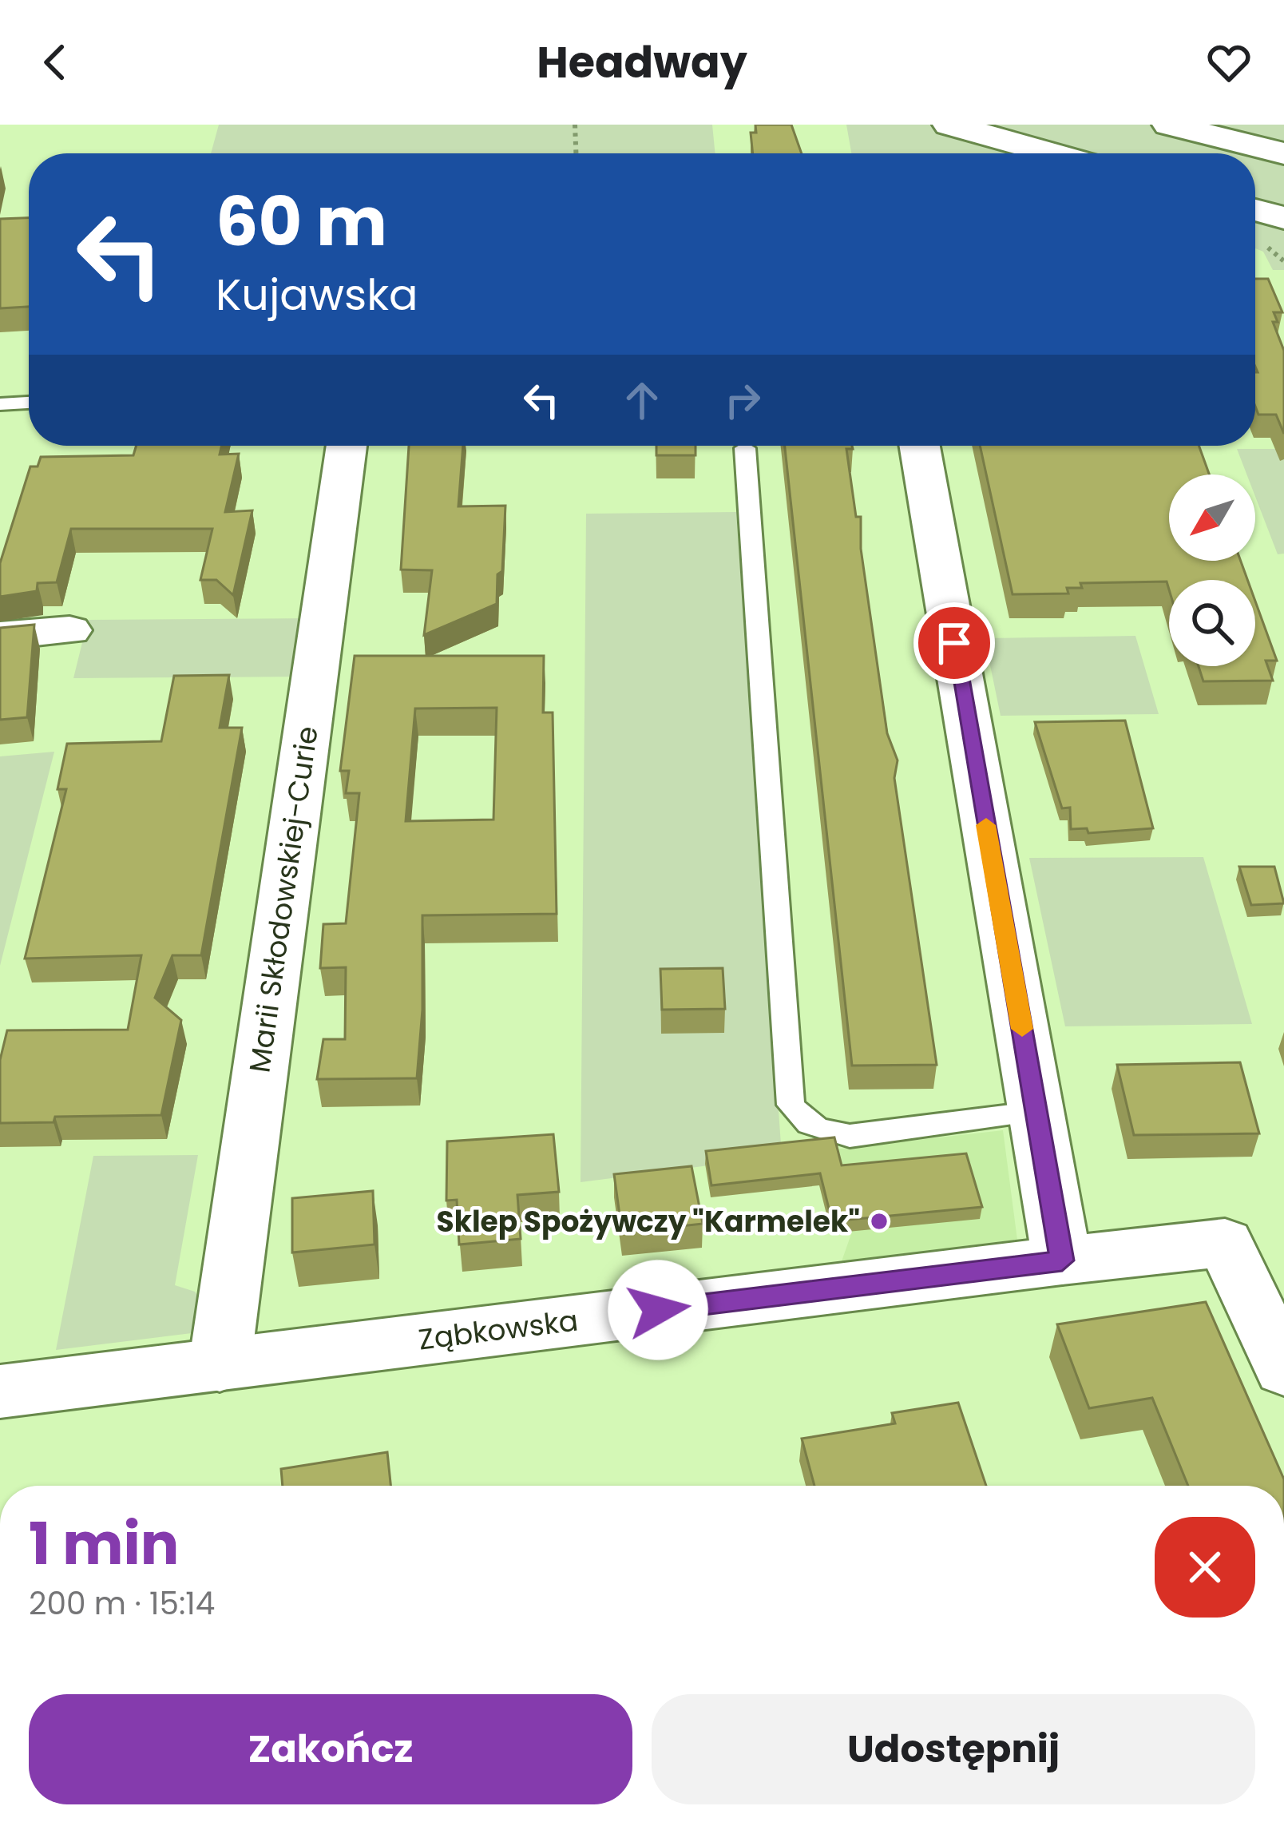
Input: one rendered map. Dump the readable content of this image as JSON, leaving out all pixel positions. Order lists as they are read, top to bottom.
{
  "streets": {
    "main road": ["Marii Skłodowskiej-Curie", "Ząbkowska"]
  },
  "crossings": [
    ["Marii Skłodowskiej-Curie", "Ząbkowska"]
  ],
  "places": ["Sklep Spożywczy \"Karmelek\""],
  "north": "bottom left",
  "page": {
    "header": "Headway",
    "turn": ["60 m", "Kujawska"],
    "heading": ["1 min", "200 m · 15:14"],
    "buttons": ["Zakończ", "Udostępnij"]
  }
}
